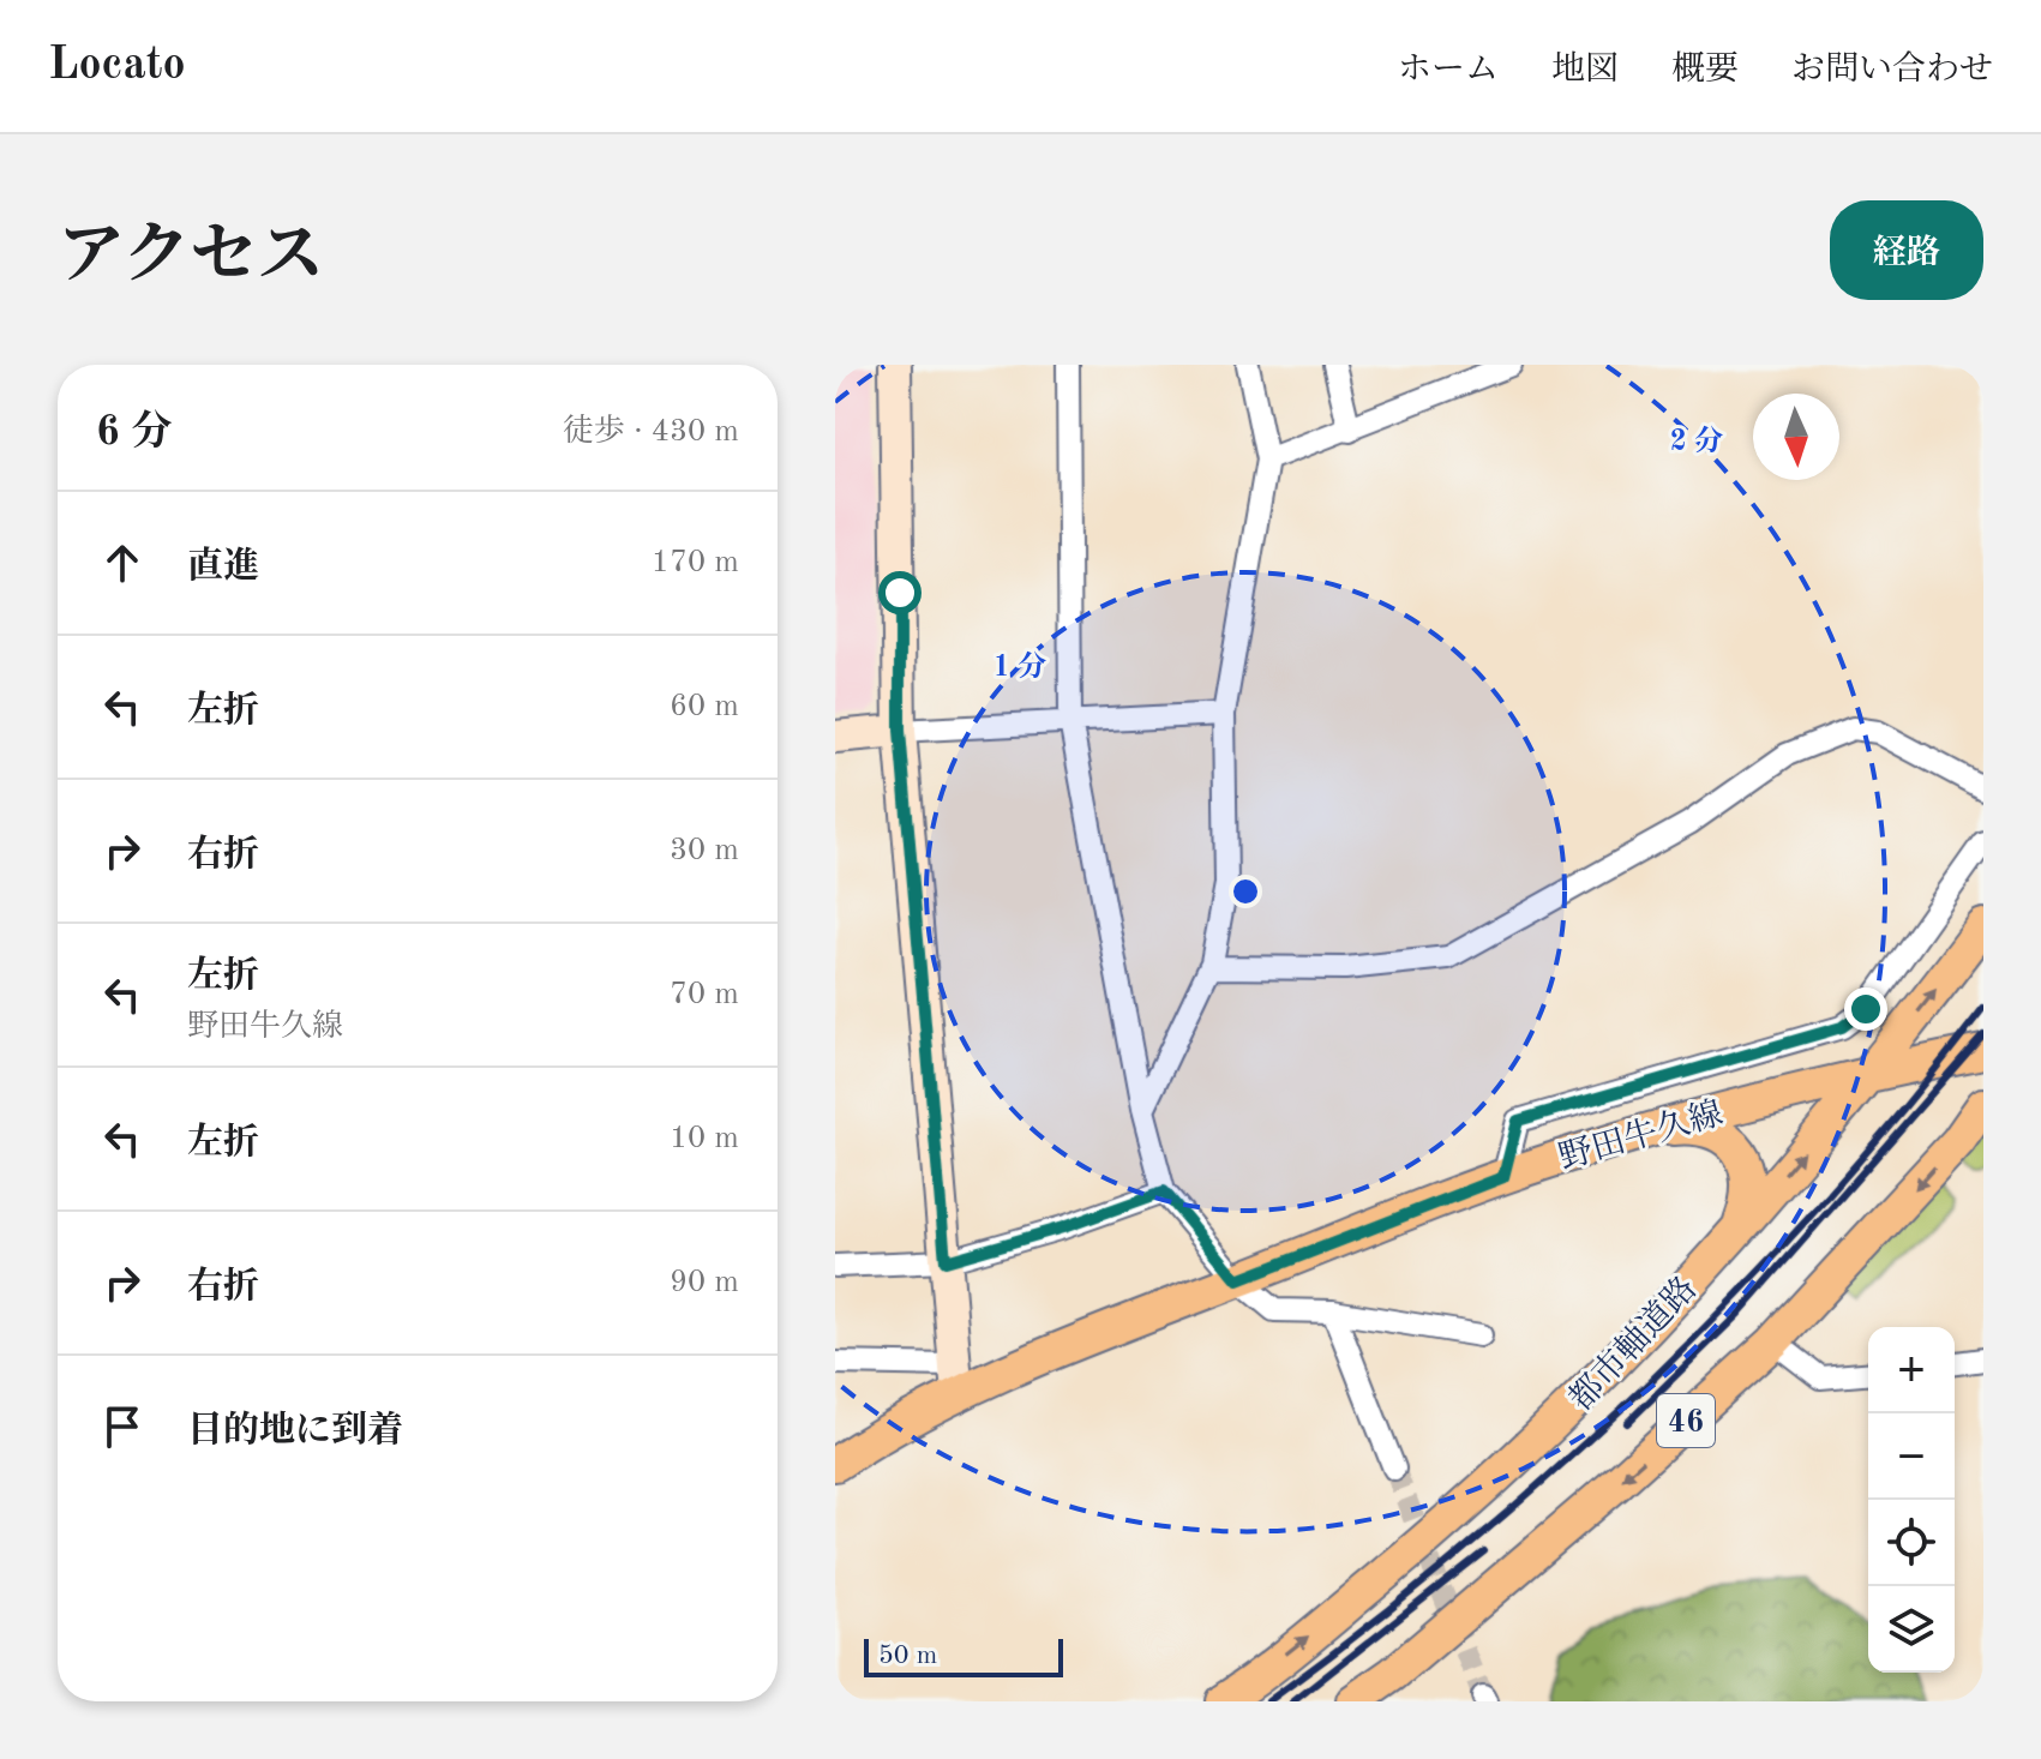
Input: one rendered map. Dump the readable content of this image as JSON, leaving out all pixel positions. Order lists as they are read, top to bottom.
{
  "streets": {
    "main road": ["野田牛久線", "都市軸道路", "46"]
  },
  "crossings": [
    ["野田牛久線", "都市軸道路"]
  ],
  "scale_bar": "50 m",
  "north": "bottom",
  "page": {
    "header": "Locato",
    "nav": [
      "ホーム",
      "地図",
      "概要",
      "お問い合わせ"
    ],
    "title": "アクセス",
    "buttons": "経路",
    "heading": ["6 分", "徒歩 · 430 m"],
    "list": [
      ["直進", "170 m"],
      ["左折", "60 m"],
      ["右折", "30 m"],
      ["左折", "野田牛久線", "70 m"],
      ["左折", "10 m"],
      ["右折", "90 m"],
      "目的地に到着"
    ],
    "map_buttons": ["+", "−"],
    "scale": "50 m"
  },
  "rings": ["2 分", "1 分"]
}
